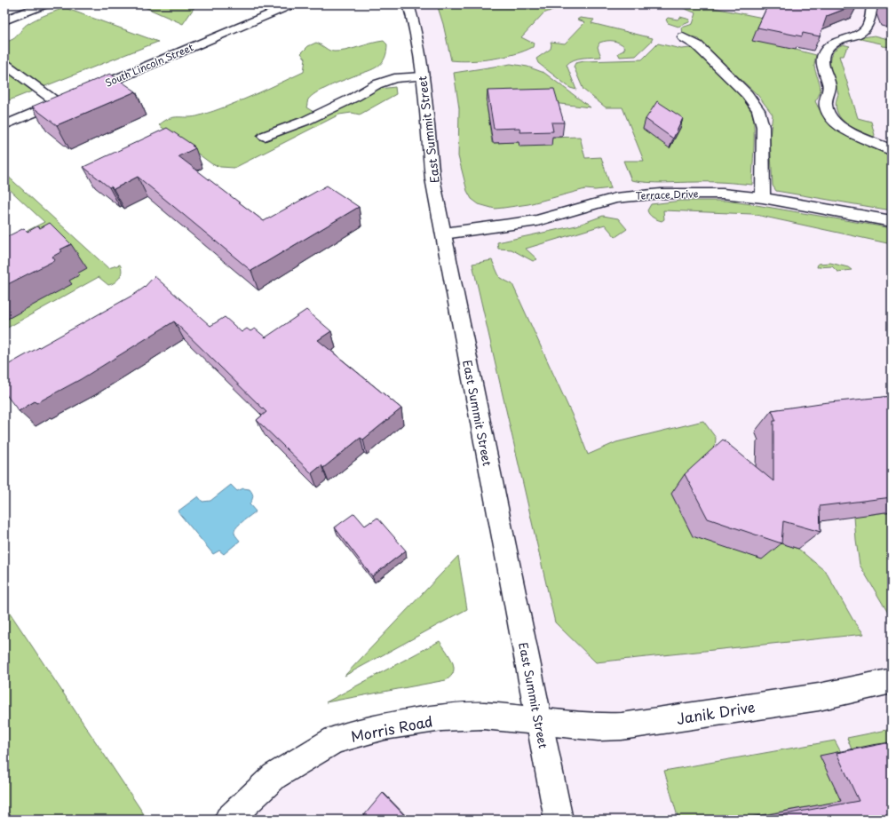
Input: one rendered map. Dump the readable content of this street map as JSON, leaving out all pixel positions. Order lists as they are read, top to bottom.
{
  "streets": {
    "street": [
      "South Lincoln Street",
      "East Summit Street",
      "Terrace Drive",
      "Janik Drive",
      "Morris Road"
    ]
  },
  "crossings": [
    ["East Summit Street", "Terrace Drive"],
    ["East Summit Street", "Janik Drive"],
    ["East Summit Street", "Morris Road"],
    ["Janik Drive", "Morris Road"]
  ]
}
